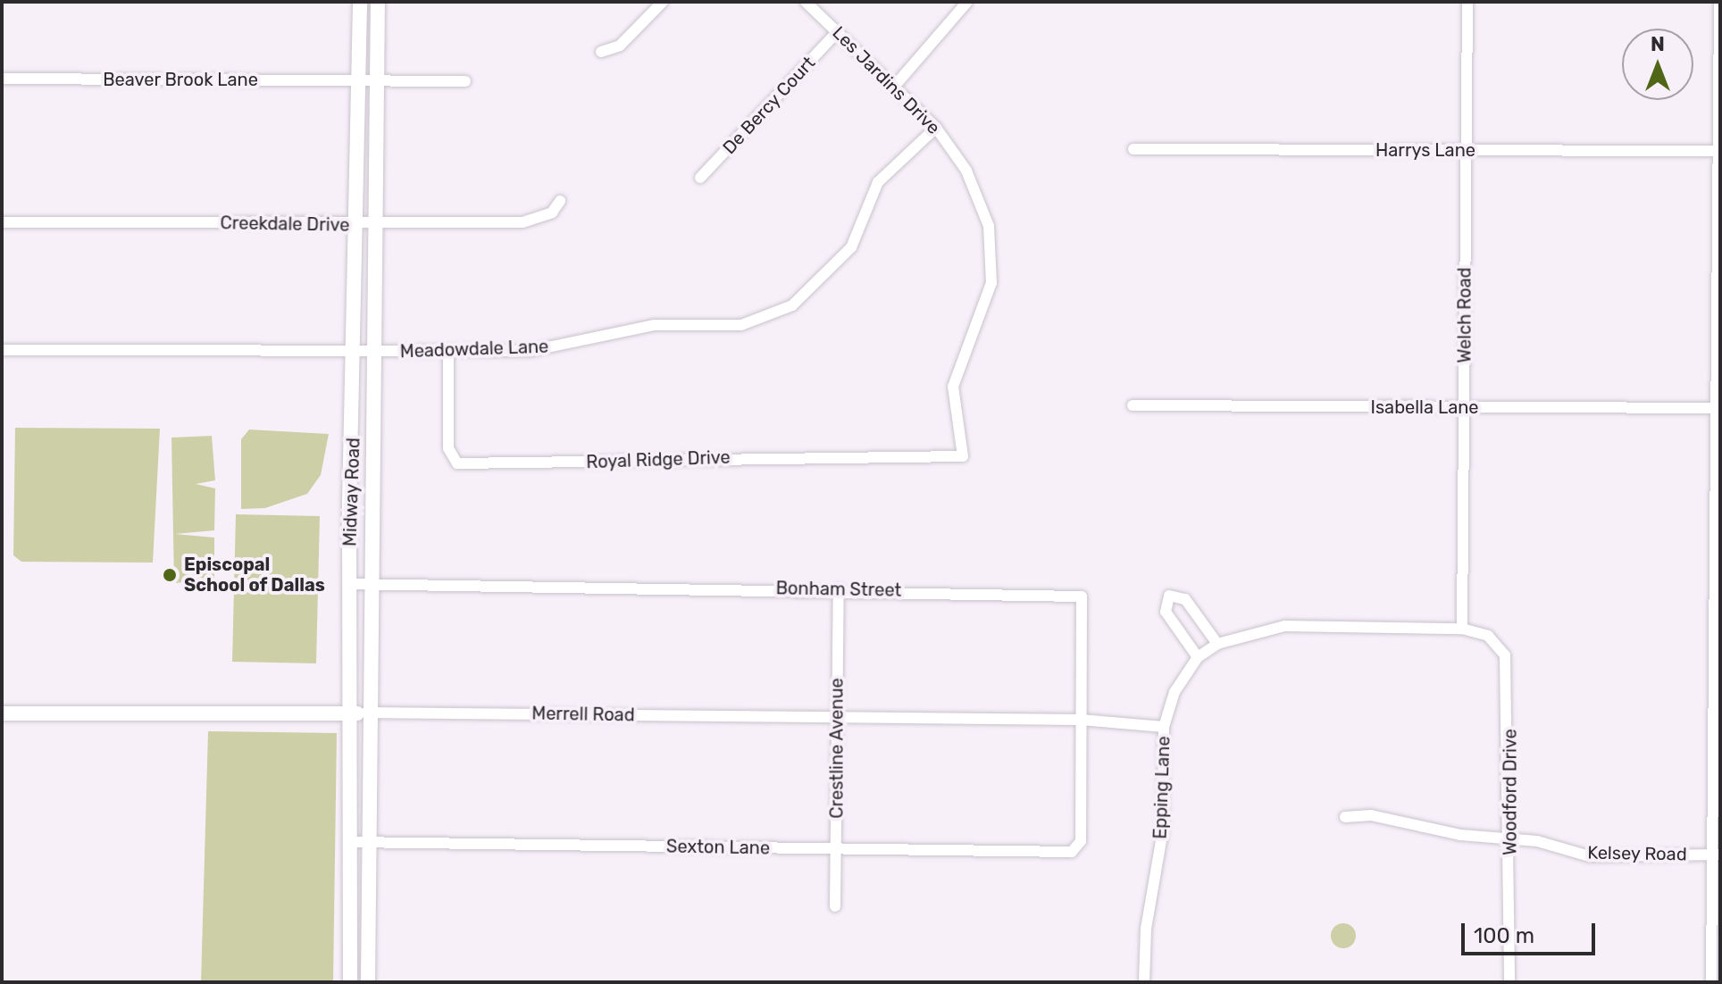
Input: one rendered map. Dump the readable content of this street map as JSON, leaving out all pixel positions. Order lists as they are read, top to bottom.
{
  "streets": {
    "main road": ["Midway Road", "Merrell Road"],
    "street": [
      "Beaver Brook Lane",
      "Les Jardins Drive",
      "De Bercy Court",
      "Harrys Lane",
      "Creekdale Drive",
      "Welch Road",
      "Meadowdale Lane",
      "Isabella Lane",
      "Royal Ridge Drive",
      "Bonham Street",
      "Crestline Avenue",
      "Epping Lane",
      "Woodford Drive",
      "Sexton Lane",
      "Kelsey Road"
    ]
  },
  "crossings": [
    ["Beaver Brook Lane", "Midway Road"],
    ["Les Jardins Drive", "De Bercy Court"],
    ["Les Jardins Drive", "Meadowdale Lane"],
    ["Les Jardins Drive", "Royal Ridge Drive"],
    ["Harrys Lane", "Welch Road"],
    ["Creekdale Drive", "Midway Road"],
    ["Welch Road", "Isabella Lane"],
    ["Welch Road", "Epping Lane"],
    ["Welch Road", "Woodford Drive"],
    ["Meadowdale Lane", "Royal Ridge Drive"],
    ["Meadowdale Lane", "Midway Road"],
    ["Midway Road", "Bonham Street"],
    ["Midway Road", "Merrell Road"],
    ["Midway Road", "Sexton Lane"],
    ["Bonham Street", "Merrell Road"],
    ["Bonham Street", "Crestline Avenue"],
    ["Bonham Street", "Sexton Lane"],
    ["Merrell Road", "Crestline Avenue"],
    ["Merrell Road", "Epping Lane"],
    ["Crestline Avenue", "Sexton Lane"],
    ["Epping Lane", "Woodford Drive"],
    ["Woodford Drive", "Kelsey Road"]
  ],
  "places": ["Episcopal School of Dallas"],
  "scale_bar": "100 m",
  "north": "top"
}
